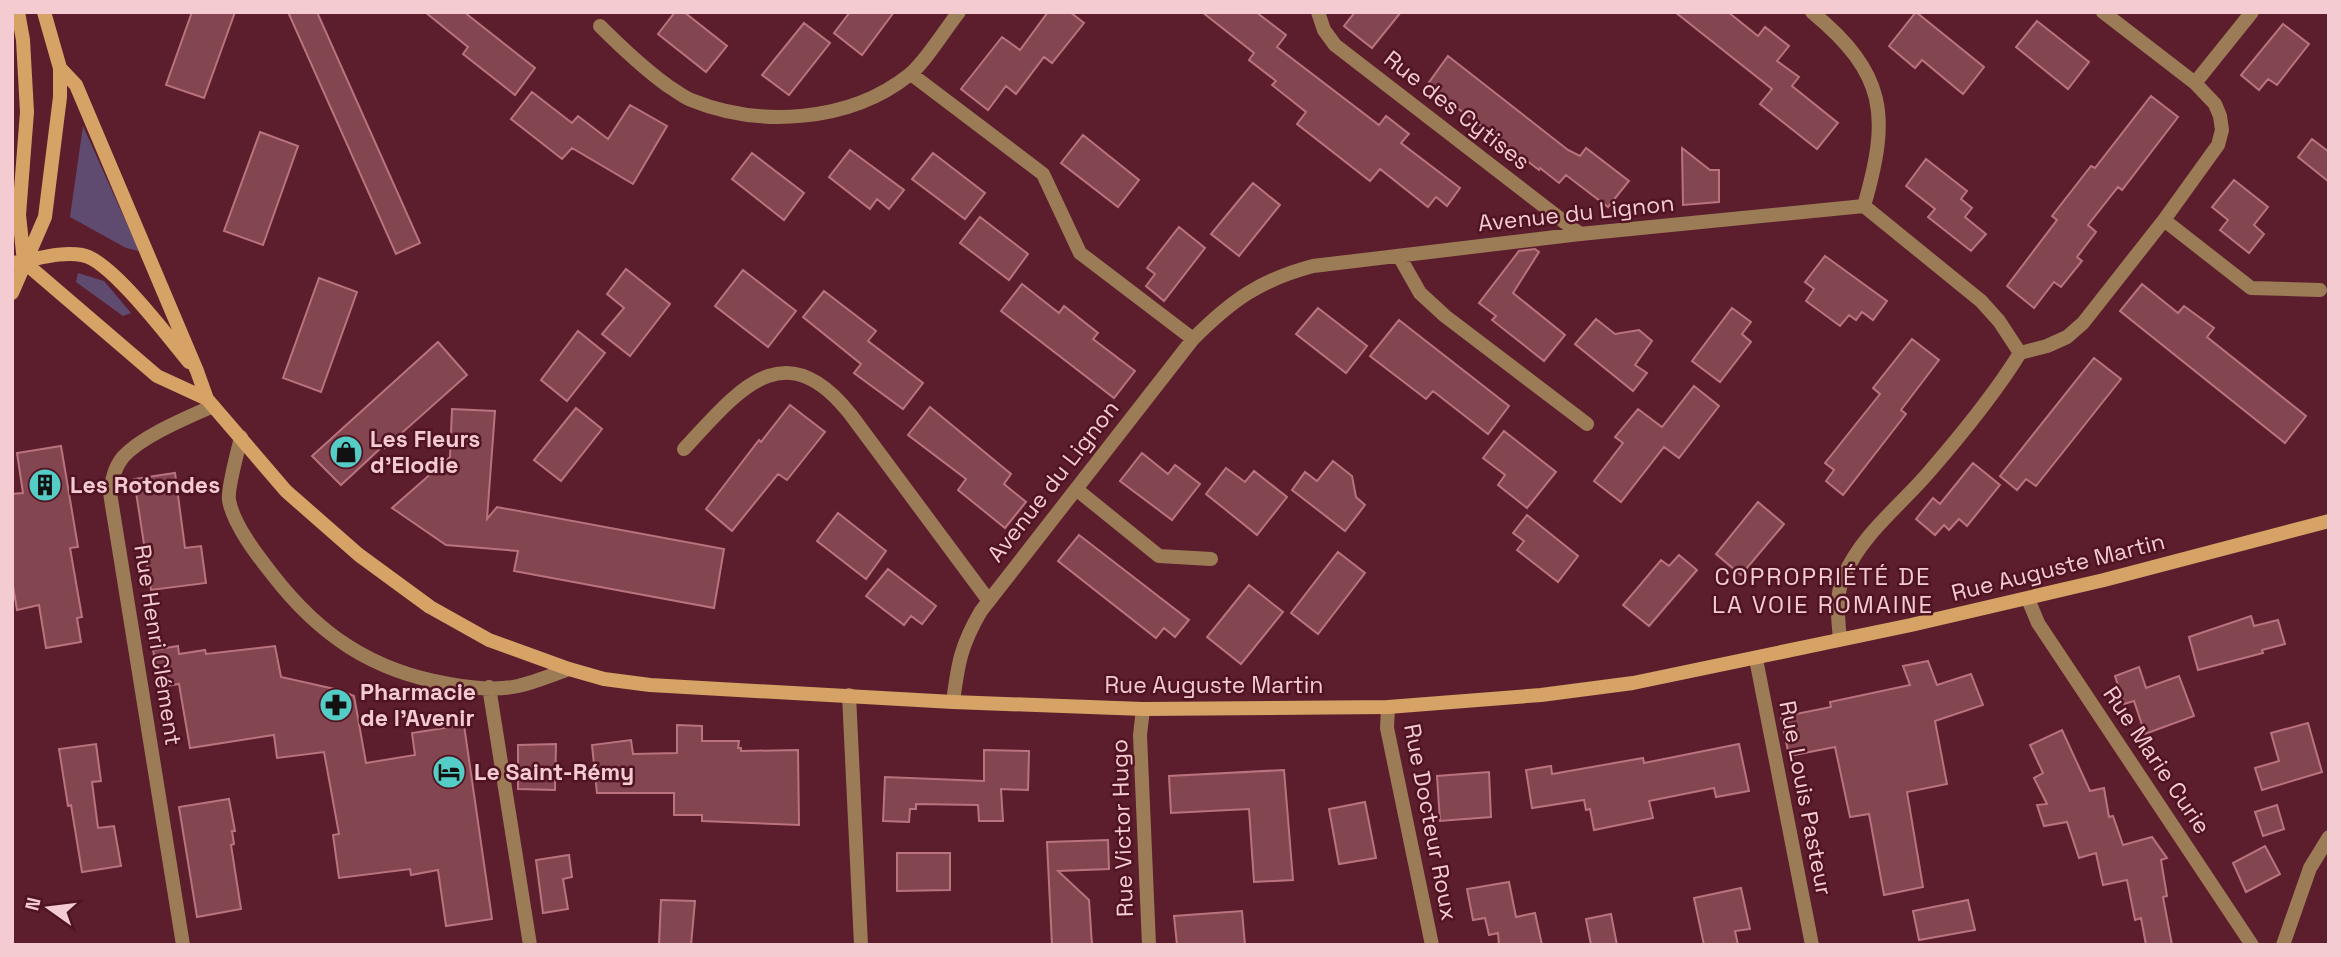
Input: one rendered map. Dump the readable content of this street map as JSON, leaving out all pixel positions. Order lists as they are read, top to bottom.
{
  "streets": {
    "main road": ["Rue Auguste Martin"],
    "street": [
      "Rue des Cytises",
      "Avenue du Lignon",
      "Rue Henri Clément",
      "Rue Marie Curie",
      "Rue Louis Pasteur",
      "Rue Docteur Roux",
      "Rue Victor Hugo"
    ]
  },
  "crossings": [
    ["Rue des Cytises", "Avenue du Lignon"],
    ["Avenue du Lignon", "Rue Auguste Martin"],
    ["Rue Auguste Martin", "Rue Henri Clément"],
    ["Rue Auguste Martin", "Rue Marie Curie"],
    ["Rue Auguste Martin", "Rue Louis Pasteur"],
    ["Rue Auguste Martin", "Rue Docteur Roux"],
    ["Rue Auguste Martin", "Rue Victor Hugo"]
  ],
  "districts": ["COPROPRIÉTÉ DE LA VOIE ROMAINE"],
  "places": {
    "shop": ["Les Fleurs d'Elodie"],
    "building": ["Les Rotondes"],
    "pharmacy": ["Pharmacie de l'Avenir"],
    "hotel": ["Le Saint-Rémy"]
  },
  "north": "left"
}
